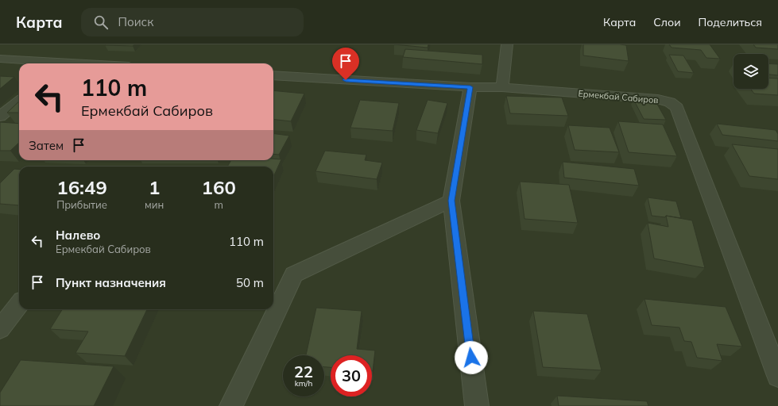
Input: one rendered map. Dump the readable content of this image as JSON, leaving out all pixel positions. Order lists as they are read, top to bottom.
{
  "streets": {
    "street": ["Ермекбай Сабиров"]
  },
  "page": {
    "header": "Карта",
    "search": "Поиск",
    "nav": ["Карта", "Слои", "Поделиться"],
    "turn": ["110 m", "Ермекбай Сабиров"],
    "then": "Затем",
    "eta": [
      "16:49",
      "Прибытие",
      "1",
      "мин",
      "160",
      "m"
    ],
    "list": [
      {
        "name": "Налево",
        "note": "Ермекбай Сабиров",
        "value": "110 m"
      },
      {
        "name": "Пункт назначения",
        "value": "50 m"
      }
    ],
    "speed": "22 km/h",
    "limit": "30"
  }
}
